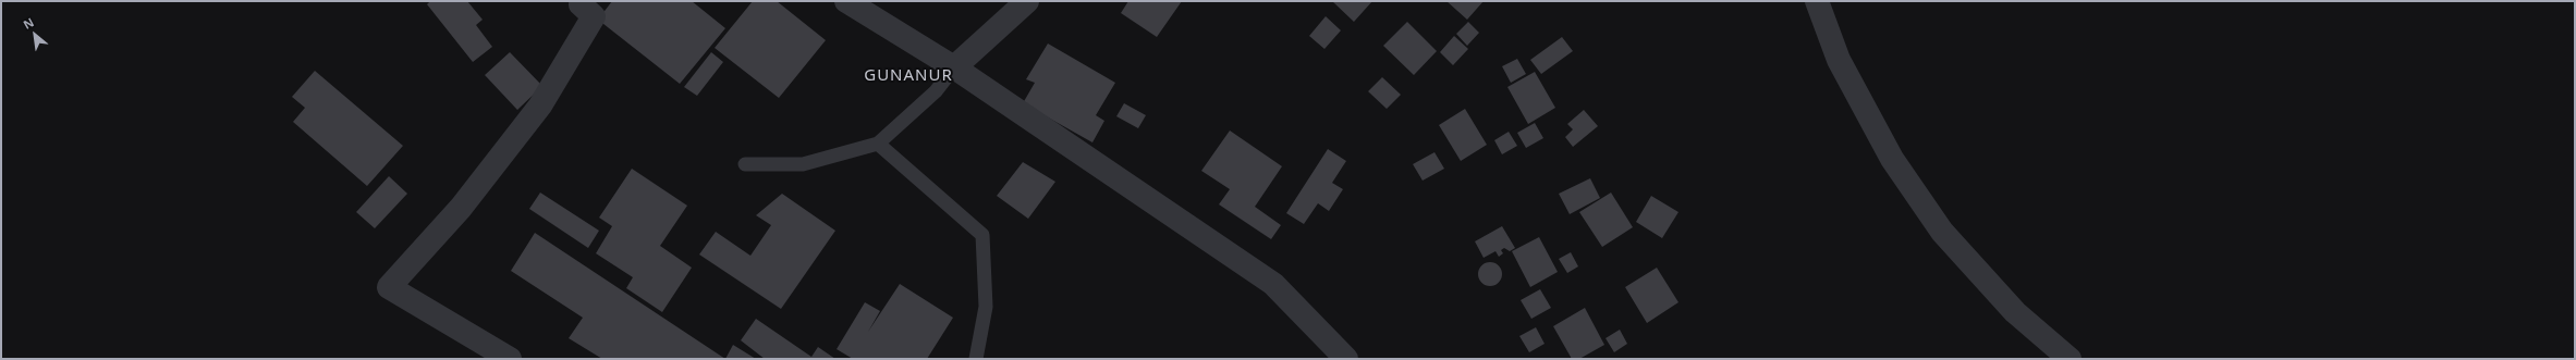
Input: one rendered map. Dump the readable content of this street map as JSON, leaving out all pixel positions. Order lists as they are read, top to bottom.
{
  "districts": ["GUNANUR"],
  "north": "top left"
}
